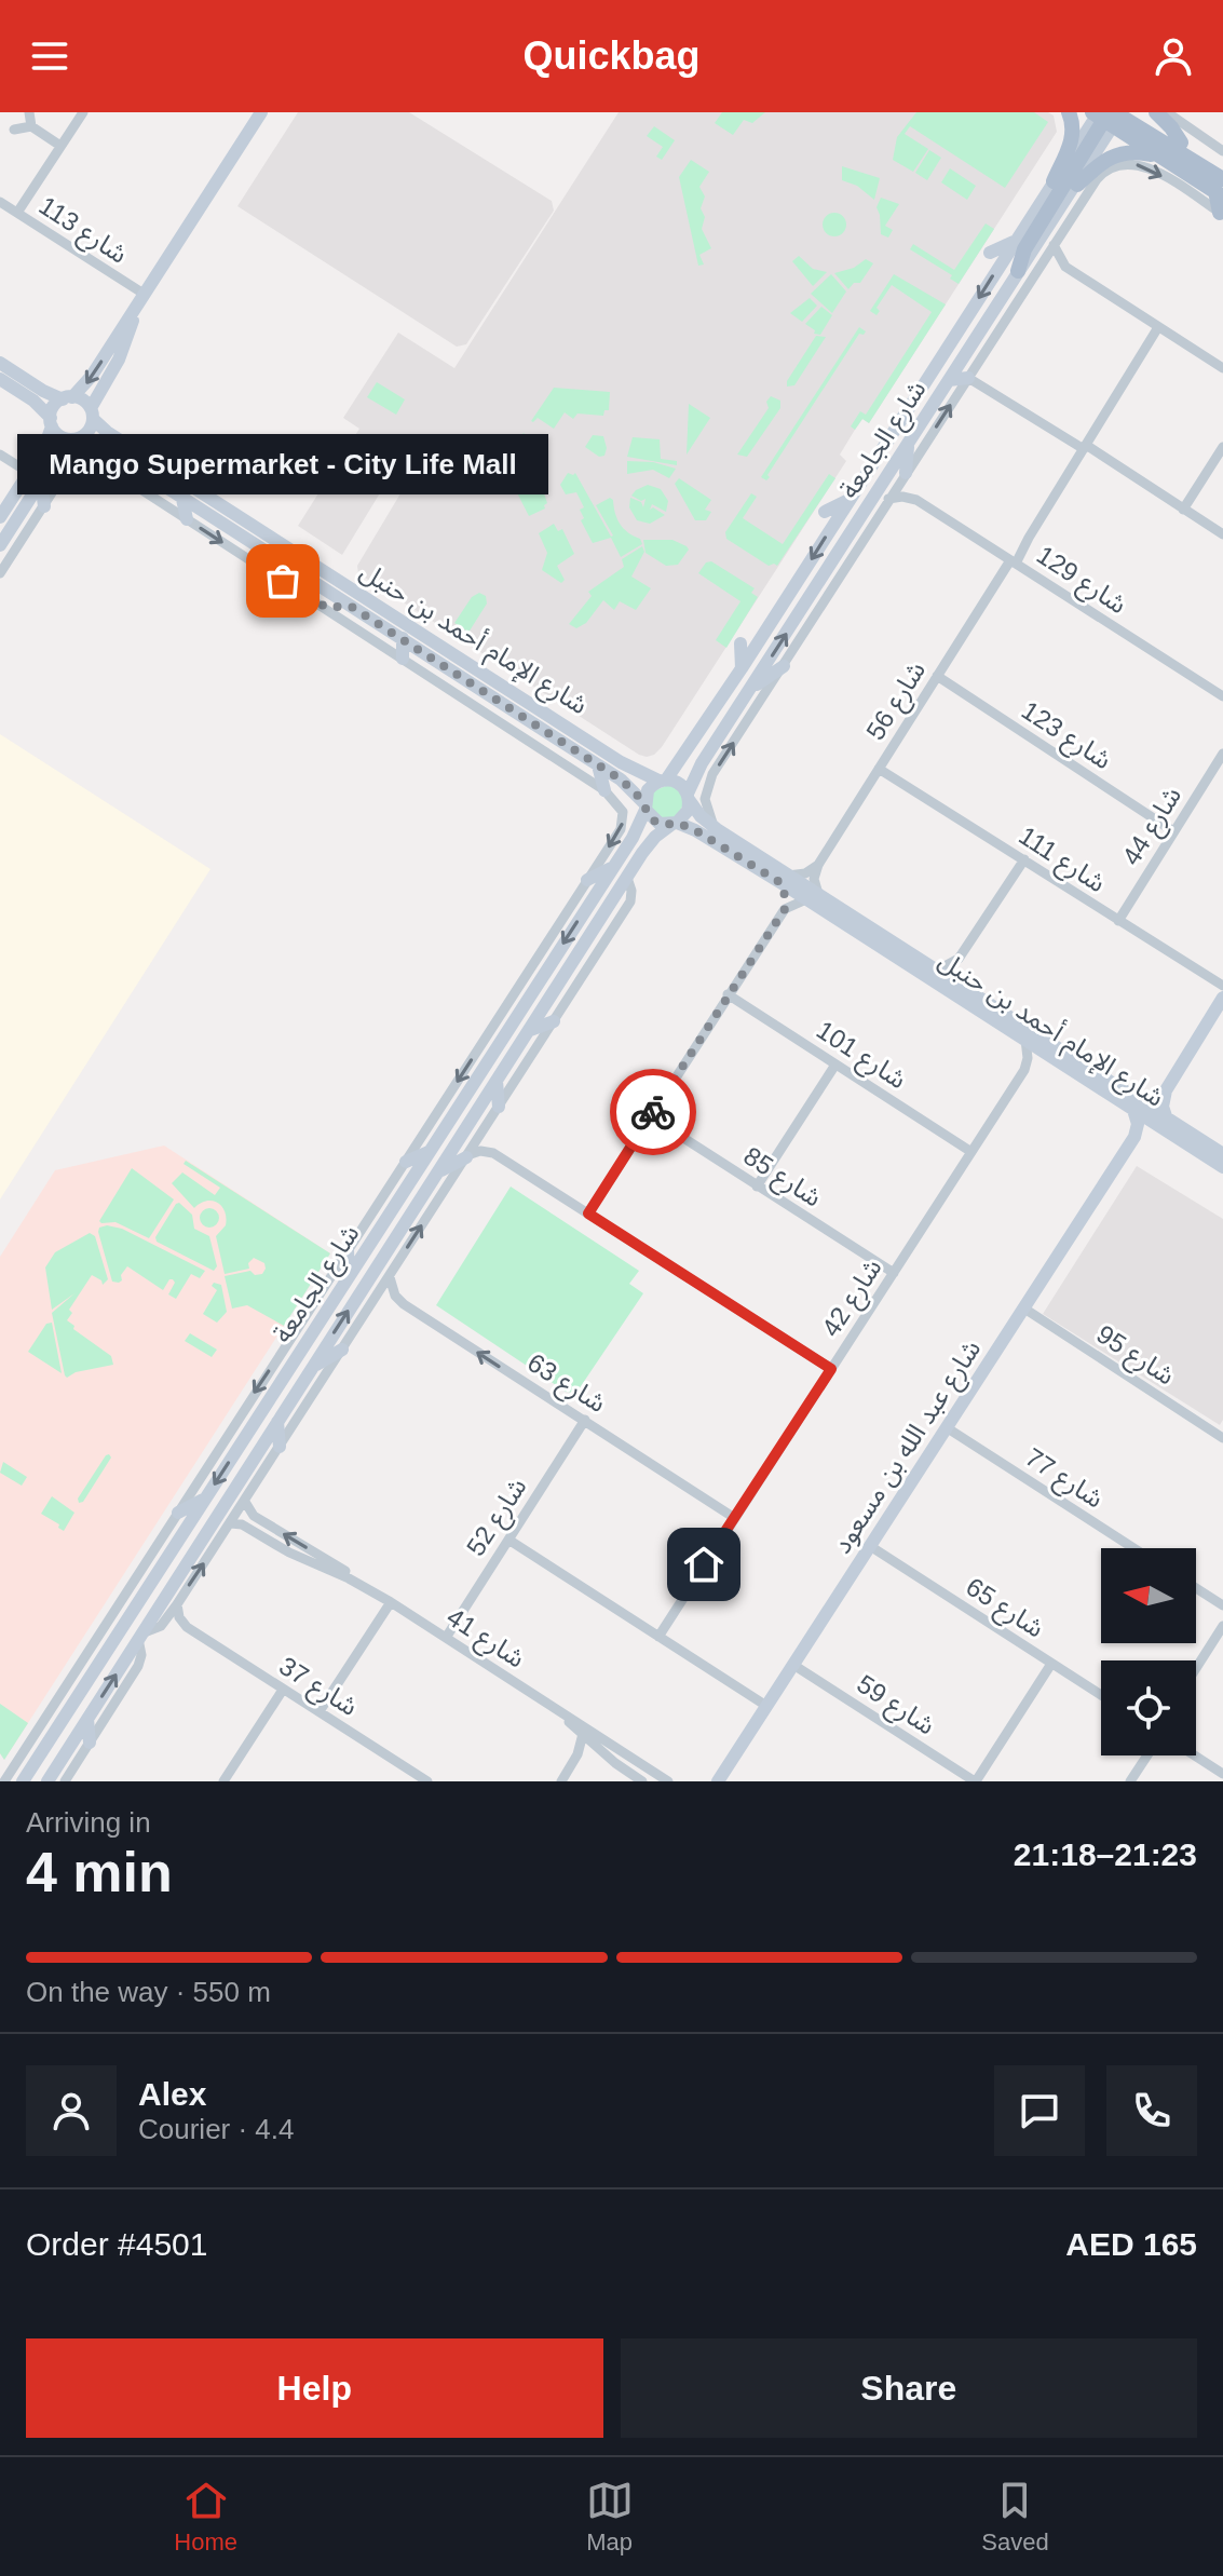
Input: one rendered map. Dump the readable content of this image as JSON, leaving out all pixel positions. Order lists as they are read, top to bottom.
{
  "streets": {
    "main road": ["شارع الجامعة", "شارع الإمام أحمد بن حنبل", "شارع عبد الله بن مسعود"],
    "street": [
      "شارع 113",
      "شارع 129",
      "شارع 56",
      "شارع 123",
      "شارع 44",
      "شارع 111",
      "شارع 101",
      "شارع 85",
      "شارع 42",
      "شارع 95",
      "شارع 63",
      "شارع 77",
      "شارع 52",
      "شارع 65",
      "شارع 41",
      "شارع 37",
      "شارع 59"
    ]
  },
  "crossings": [
    ["شارع الجامعة", "شارع الإمام أحمد بن حنبل"],
    ["شارع 129", "شارع 56"],
    ["شارع 56", "شارع 123"],
    ["شارع 56", "شارع 111"],
    ["شارع 123", "شارع 44"],
    ["شارع 44", "شارع 111"],
    ["شارع 101", "شارع 42"],
    ["شارع 85", "شارع 42"],
    ["شارع 42", "شارع 63"],
    ["شارع 95", "شارع عبد الله بن مسعود"],
    ["شارع 63", "شارع 52"],
    ["شارع عبد الله بن مسعود", "شارع 77"],
    ["شارع عبد الله بن مسعود", "شارع 65"],
    ["شارع عبد الله بن مسعود", "شارع 59"],
    ["شارع 52", "شارع 41"]
  ],
  "one_way": ["شارع 63"],
  "places": ["Mango Supermarket - City Life Mall"],
  "north": "left",
  "page": {
    "header": "Quickbag",
    "bubble": "Mango Supermarket - City Life Mall",
    "heading": ["4 min", "Arriving in", "21:18–21:23"],
    "panel": [
      "Alex",
      "Courier · 4.4",
      "Order #4501",
      "AED 165"
    ],
    "bar": "On the way · 550 m",
    "buttons": ["Help", "Share"],
    "tabs": ["Home", "Map", "Saved"]
  }
}
